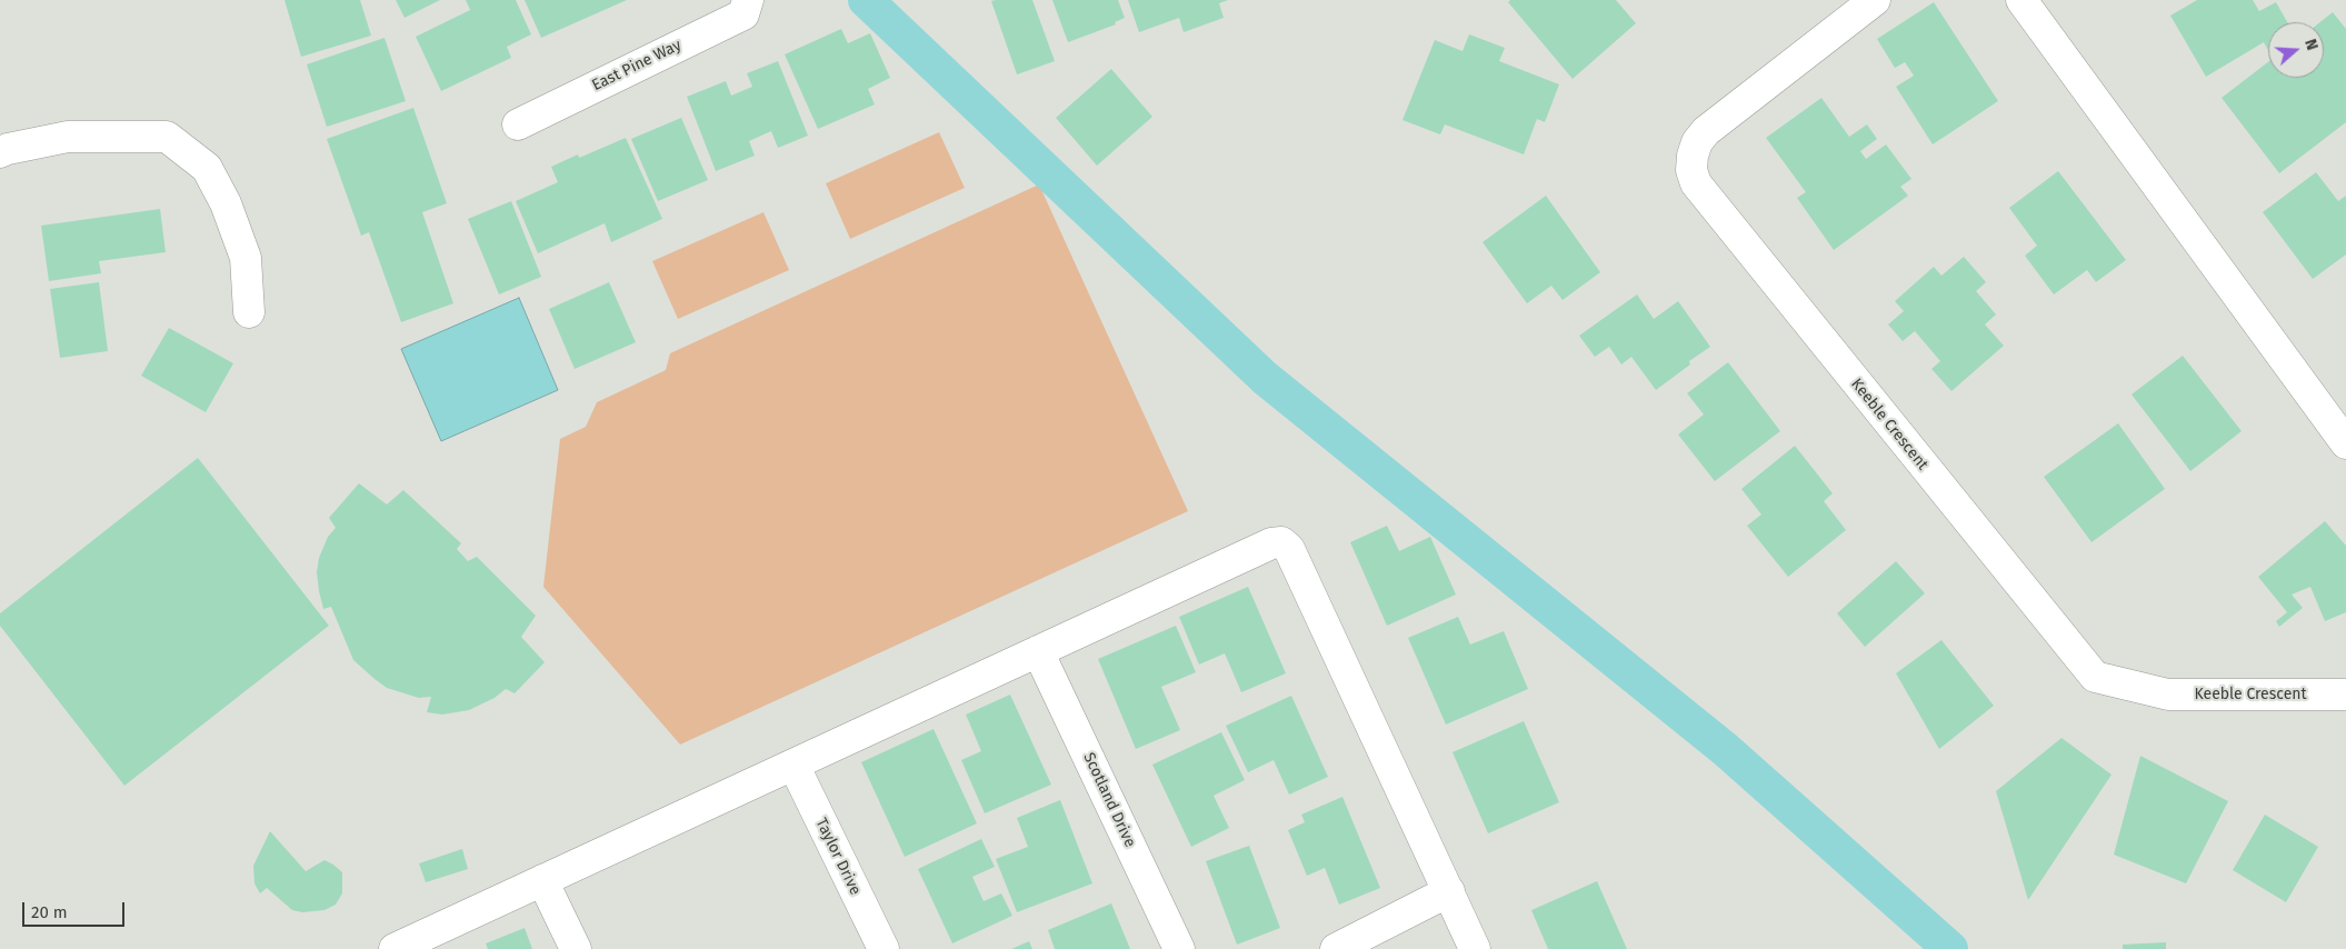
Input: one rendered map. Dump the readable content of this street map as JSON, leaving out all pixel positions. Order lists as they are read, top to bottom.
{
  "streets": {
    "street": [
      "East Pine Way",
      "Keeble Crescent",
      "Scotland Drive",
      "Taylor Drive"
    ]
  },
  "scale_bar": "20 m",
  "north": "right"
}
